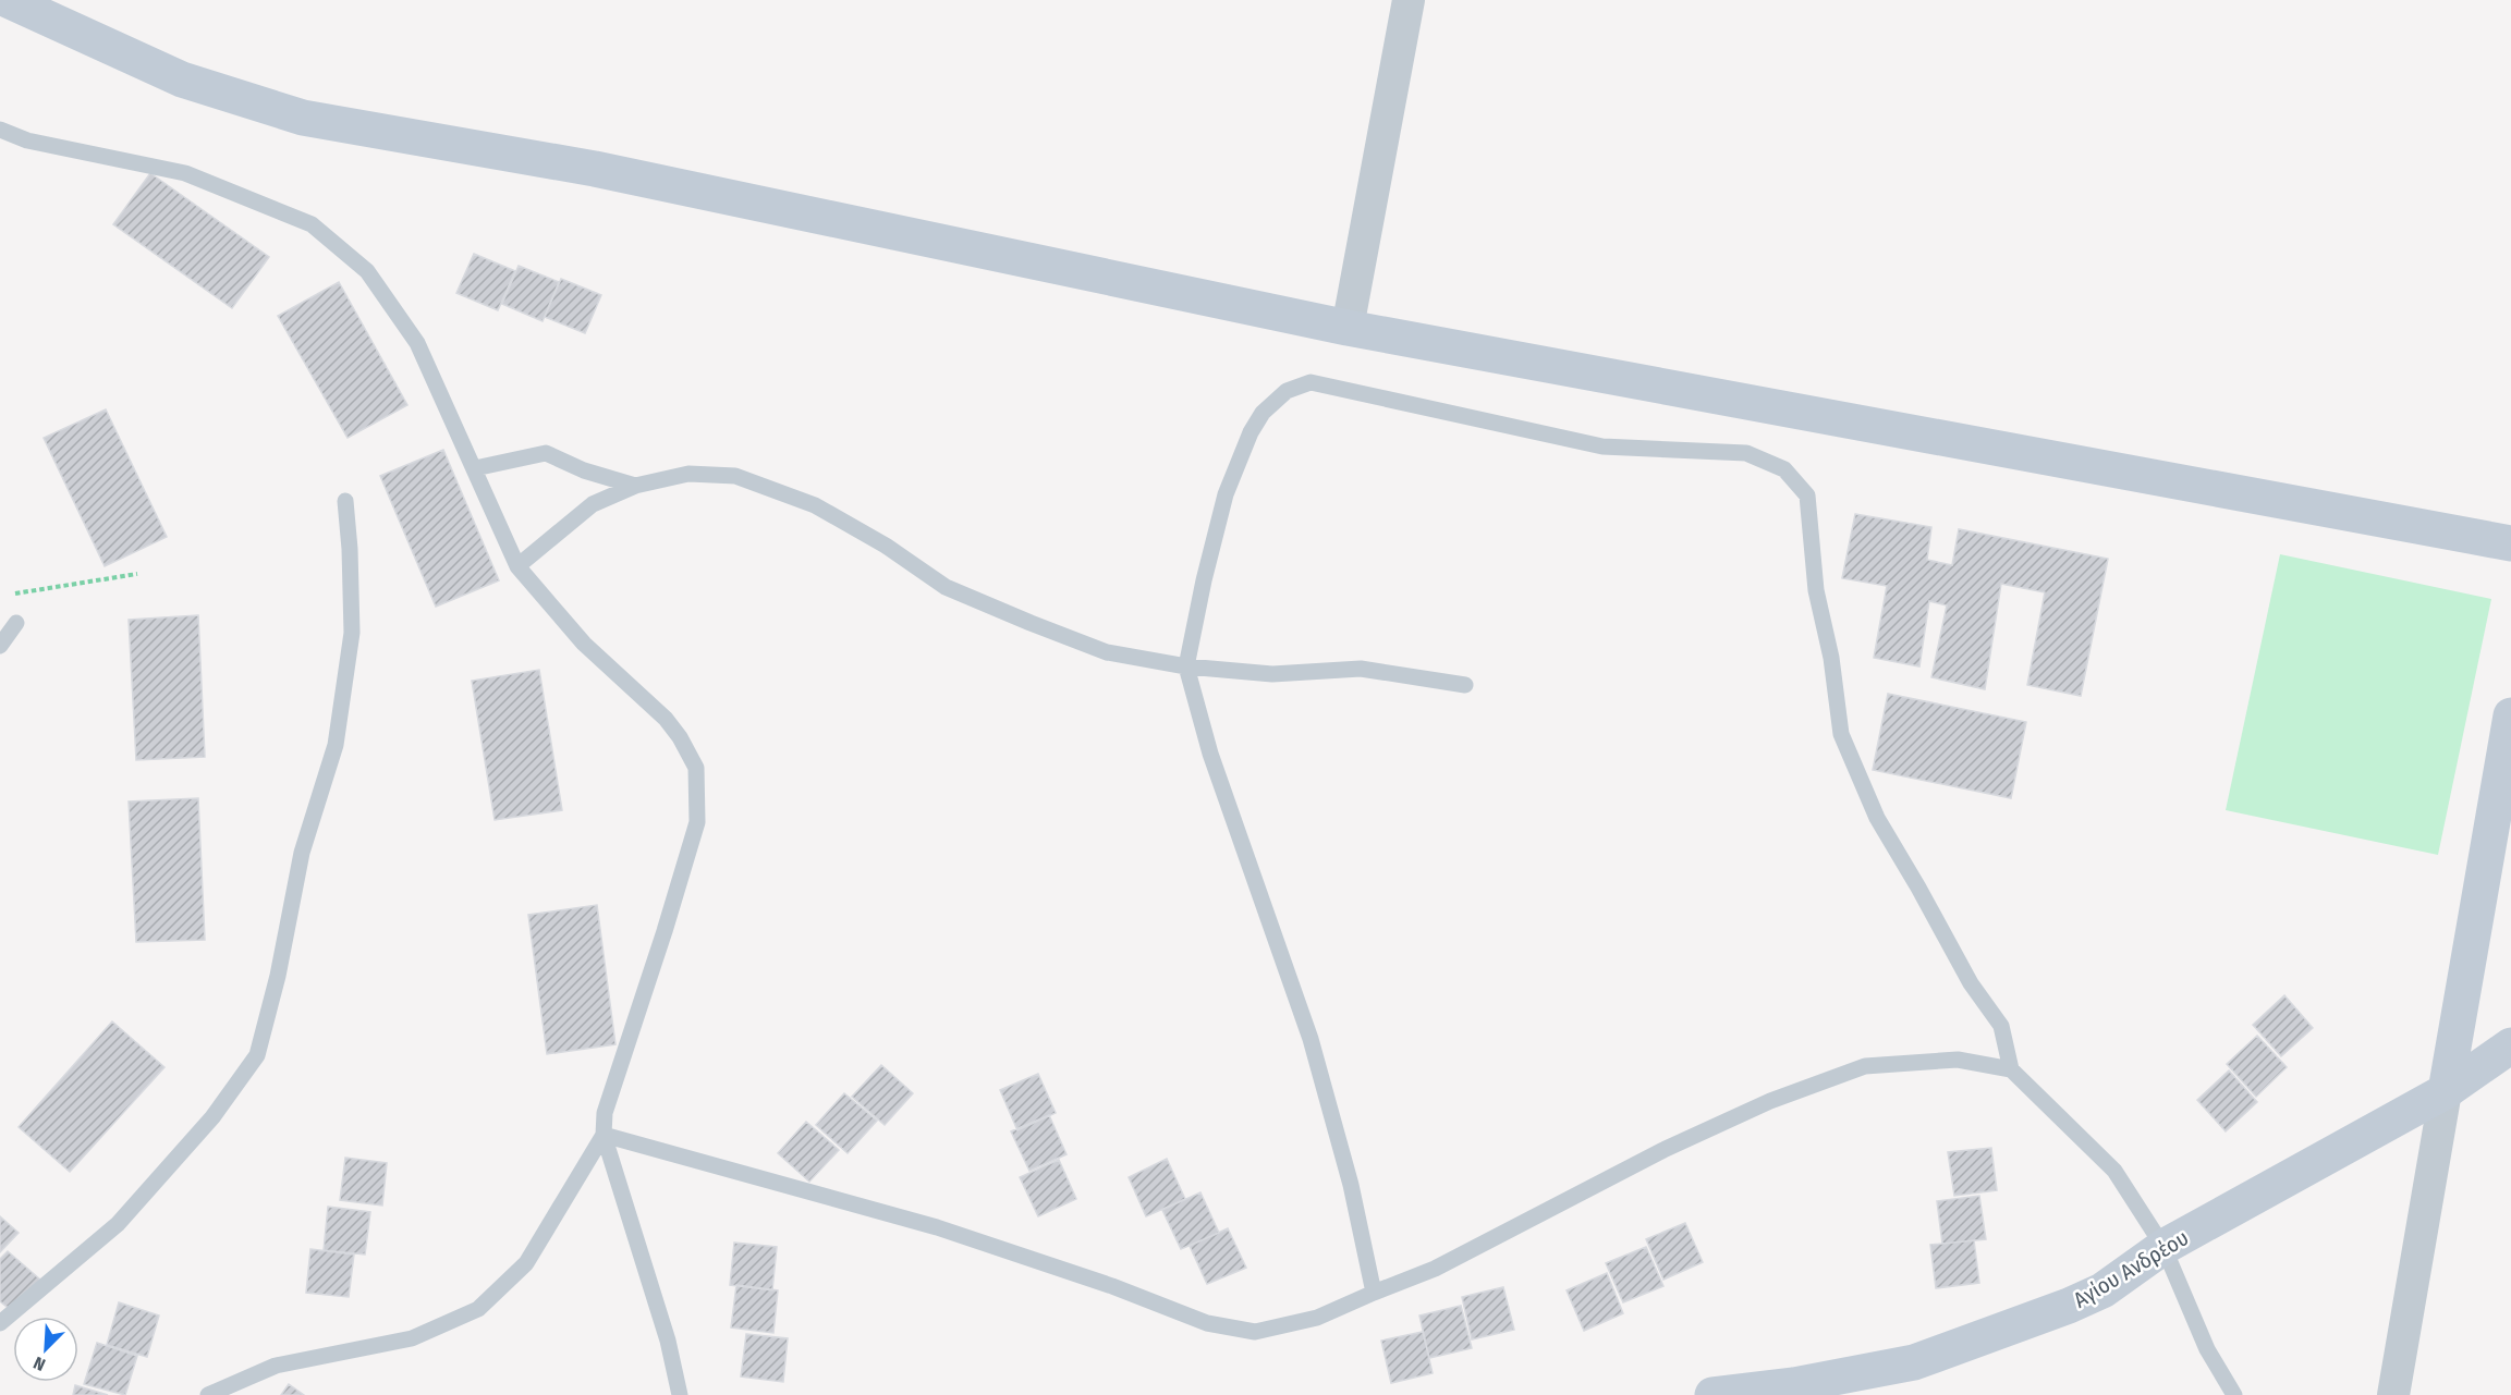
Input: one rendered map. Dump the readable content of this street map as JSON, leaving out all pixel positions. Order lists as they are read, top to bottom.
{
  "streets": {
    "street": ["Αγίου Ανδρέου"]
  },
  "north": "bottom left"
}
